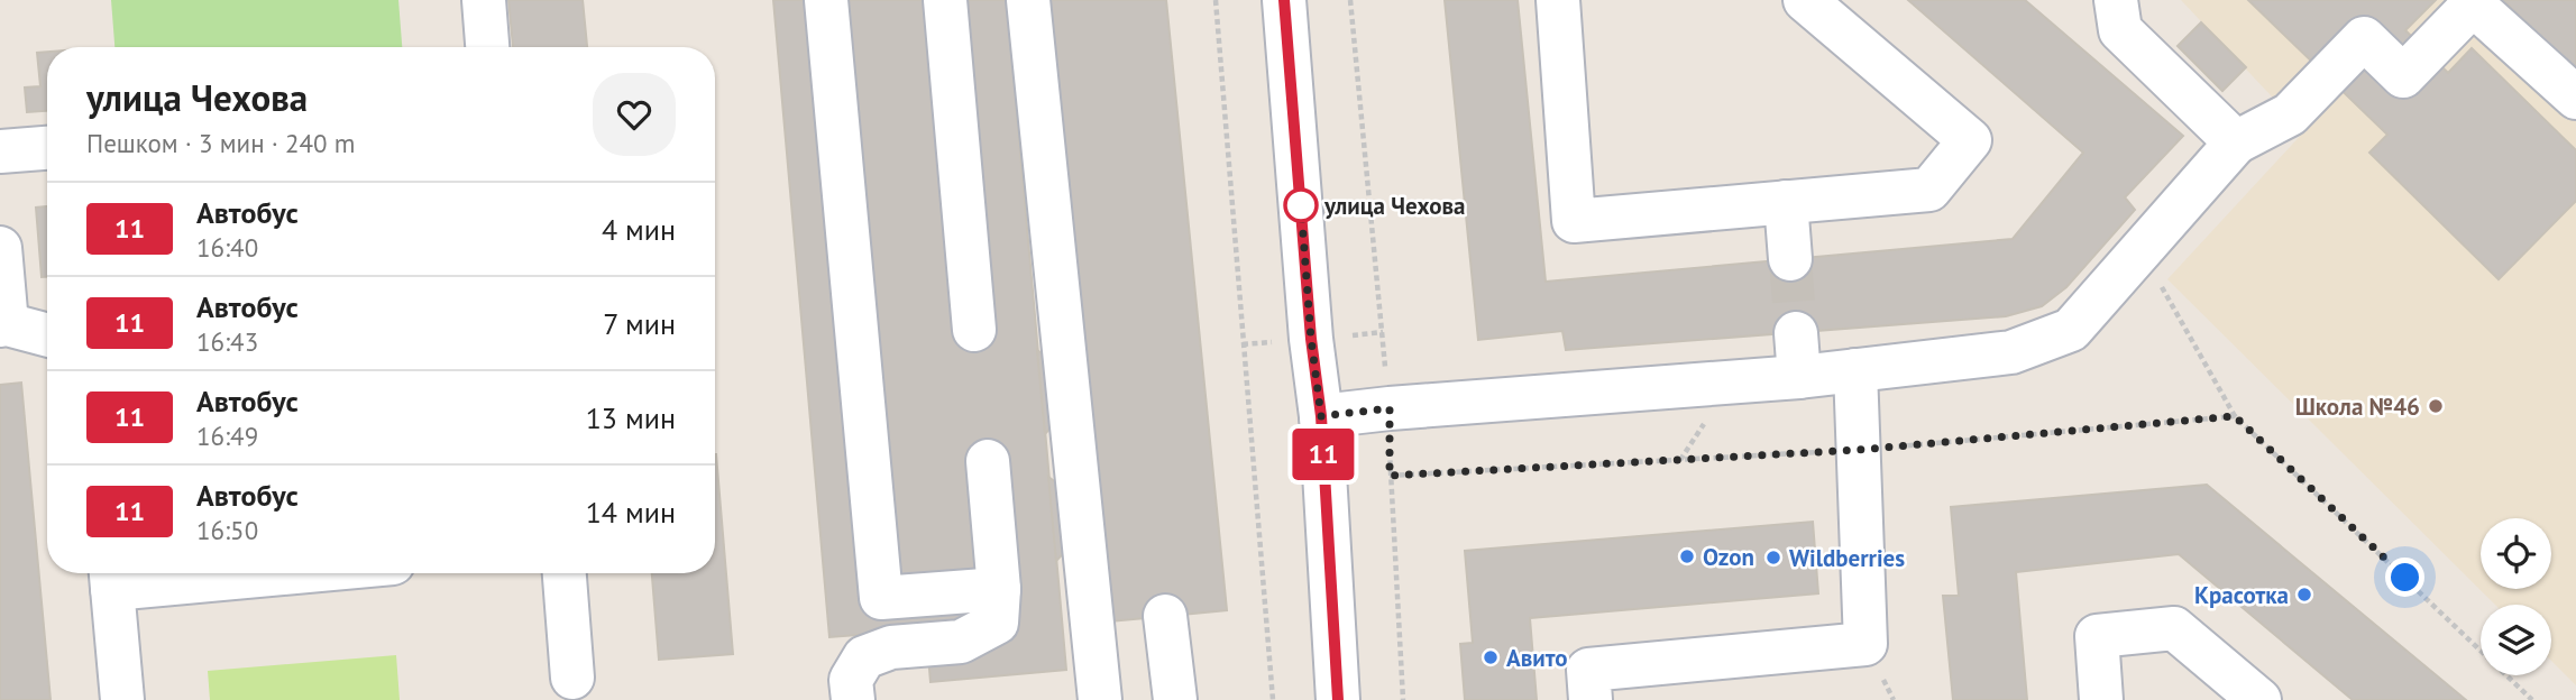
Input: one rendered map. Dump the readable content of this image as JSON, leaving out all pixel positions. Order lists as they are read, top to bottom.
{
  "places": [
    "улица Чехова",
    "Школа №46",
    "Ozon",
    "Wildberries",
    "Красотка",
    "Авито"
  ],
  "lines": ["bus line 11"],
  "page": {
    "on_map": "11",
    "heading": ["улица Чехова", "Пешком · 3 мин · 240 m"],
    "list": [
      {
        "mark": "11",
        "name": "Автобус",
        "note": "16:40",
        "value": "4 мин"
      },
      {
        "mark": "11",
        "name": "Автобус",
        "note": "16:43",
        "value": "7 мин"
      },
      {
        "mark": "11",
        "name": "Автобус",
        "note": "16:49",
        "value": "13 мин"
      },
      {
        "mark": "11",
        "name": "Автобус",
        "note": "16:50",
        "value": "14 мин"
      }
    ]
  }
}
